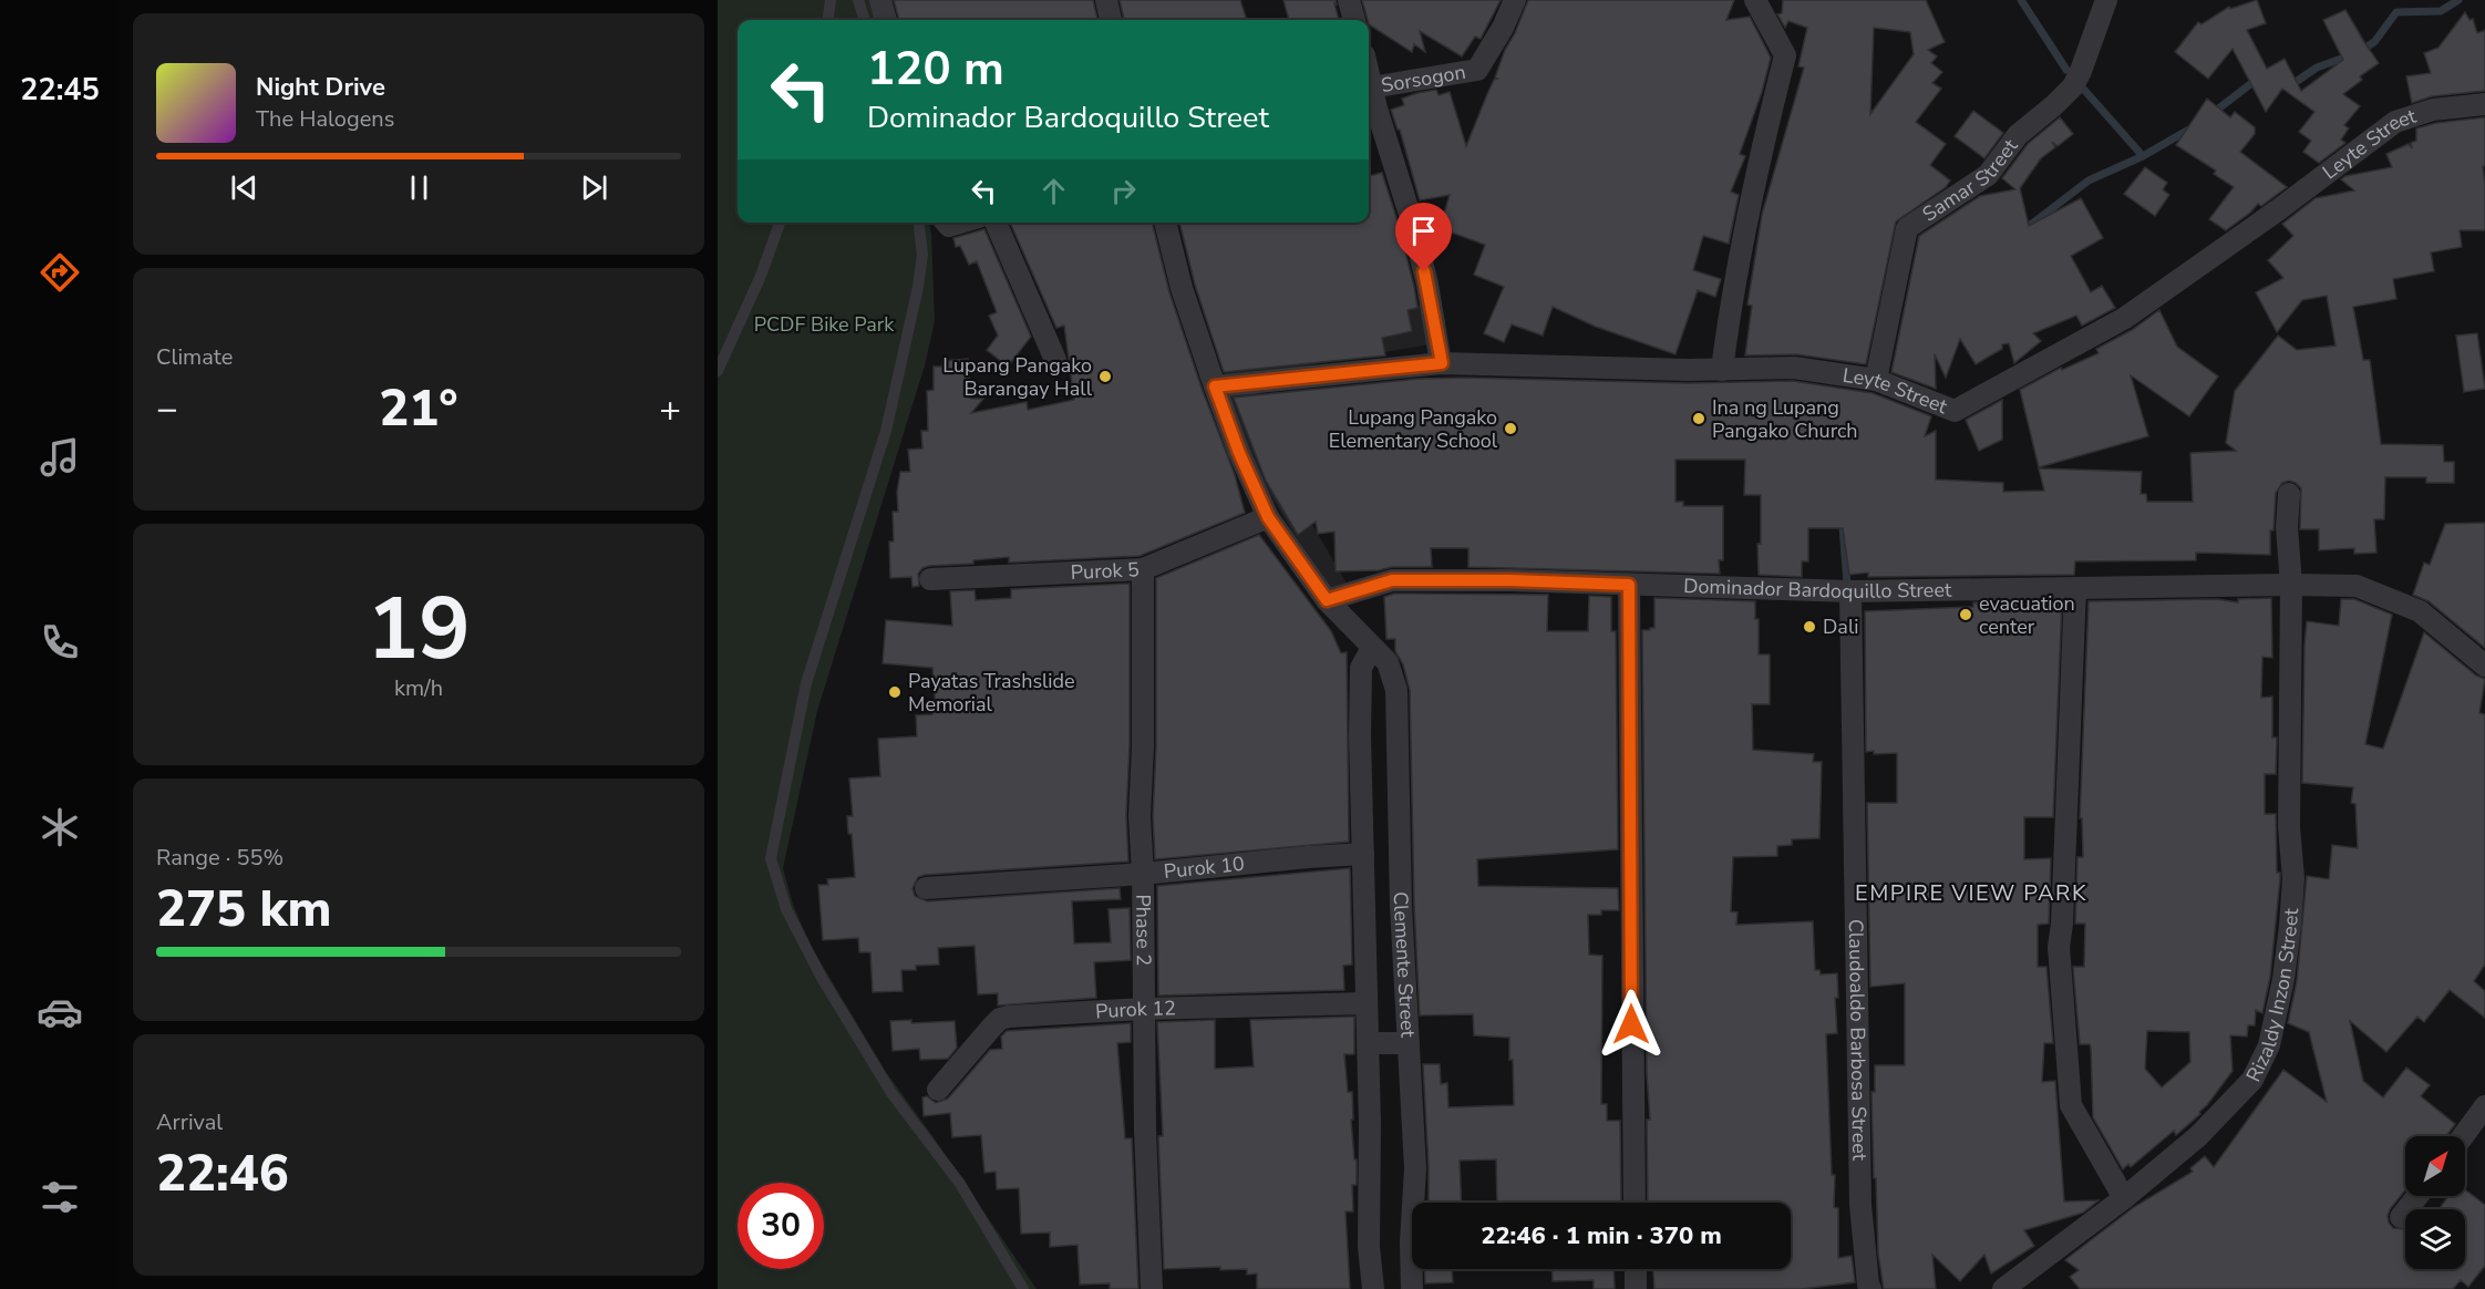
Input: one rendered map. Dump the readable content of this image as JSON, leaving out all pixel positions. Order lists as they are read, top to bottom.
{
  "streets": {
    "street": [
      "Sorsogon",
      "Leyte Street",
      "Samar Street",
      "Purok 5",
      "Dominador Bardoquillo Street",
      "Purok 10",
      "Phase 2",
      "Clemente Street",
      "Rizaldy Inzon Street",
      "Purok 12",
      "Claudoaldo Barbosa Street"
    ]
  },
  "crossings": [
    ["Leyte Street", "Samar Street"],
    ["Leyte Street", "Clemente Street"],
    ["Purok 5", "Phase 2"],
    ["Purok 5", "Clemente Street"],
    ["Dominador Bardoquillo Street", "Clemente Street"],
    ["Dominador Bardoquillo Street", "Rizaldy Inzon Street"],
    ["Dominador Bardoquillo Street", "Claudoaldo Barbosa Street"],
    ["Purok 10", "Phase 2"],
    ["Purok 10", "Clemente Street"],
    ["Phase 2", "Purok 12"],
    ["Clemente Street", "Purok 12"]
  ],
  "districts": ["EMPIRE VIEW PARK"],
  "parks": ["PCDF Bike Park"],
  "places": [
    "Lupang Pangako Barangay Hall",
    "Ina ng Lupang Pangako Church",
    "Lupang Pangako Elementary School",
    "evacuation center",
    "Dali",
    "Payatas Trashslide Memorial"
  ],
  "north": "top right",
  "page": {
    "tabs": "22:45",
    "turn": ["120 m", "Dominador Bardoquillo Street"],
    "song": ["Night Drive", "The Halogens"],
    "tile": [
      "Climate",
      ["19", "km/h"],
      ["Range · 55%", "275 km"],
      ["Arrival", "22:46"]
    ],
    "heat": ["−", "21°", "+"],
    "limit": "30",
    "trip": "22:46 · 1 min · 370 m"
  }
}
